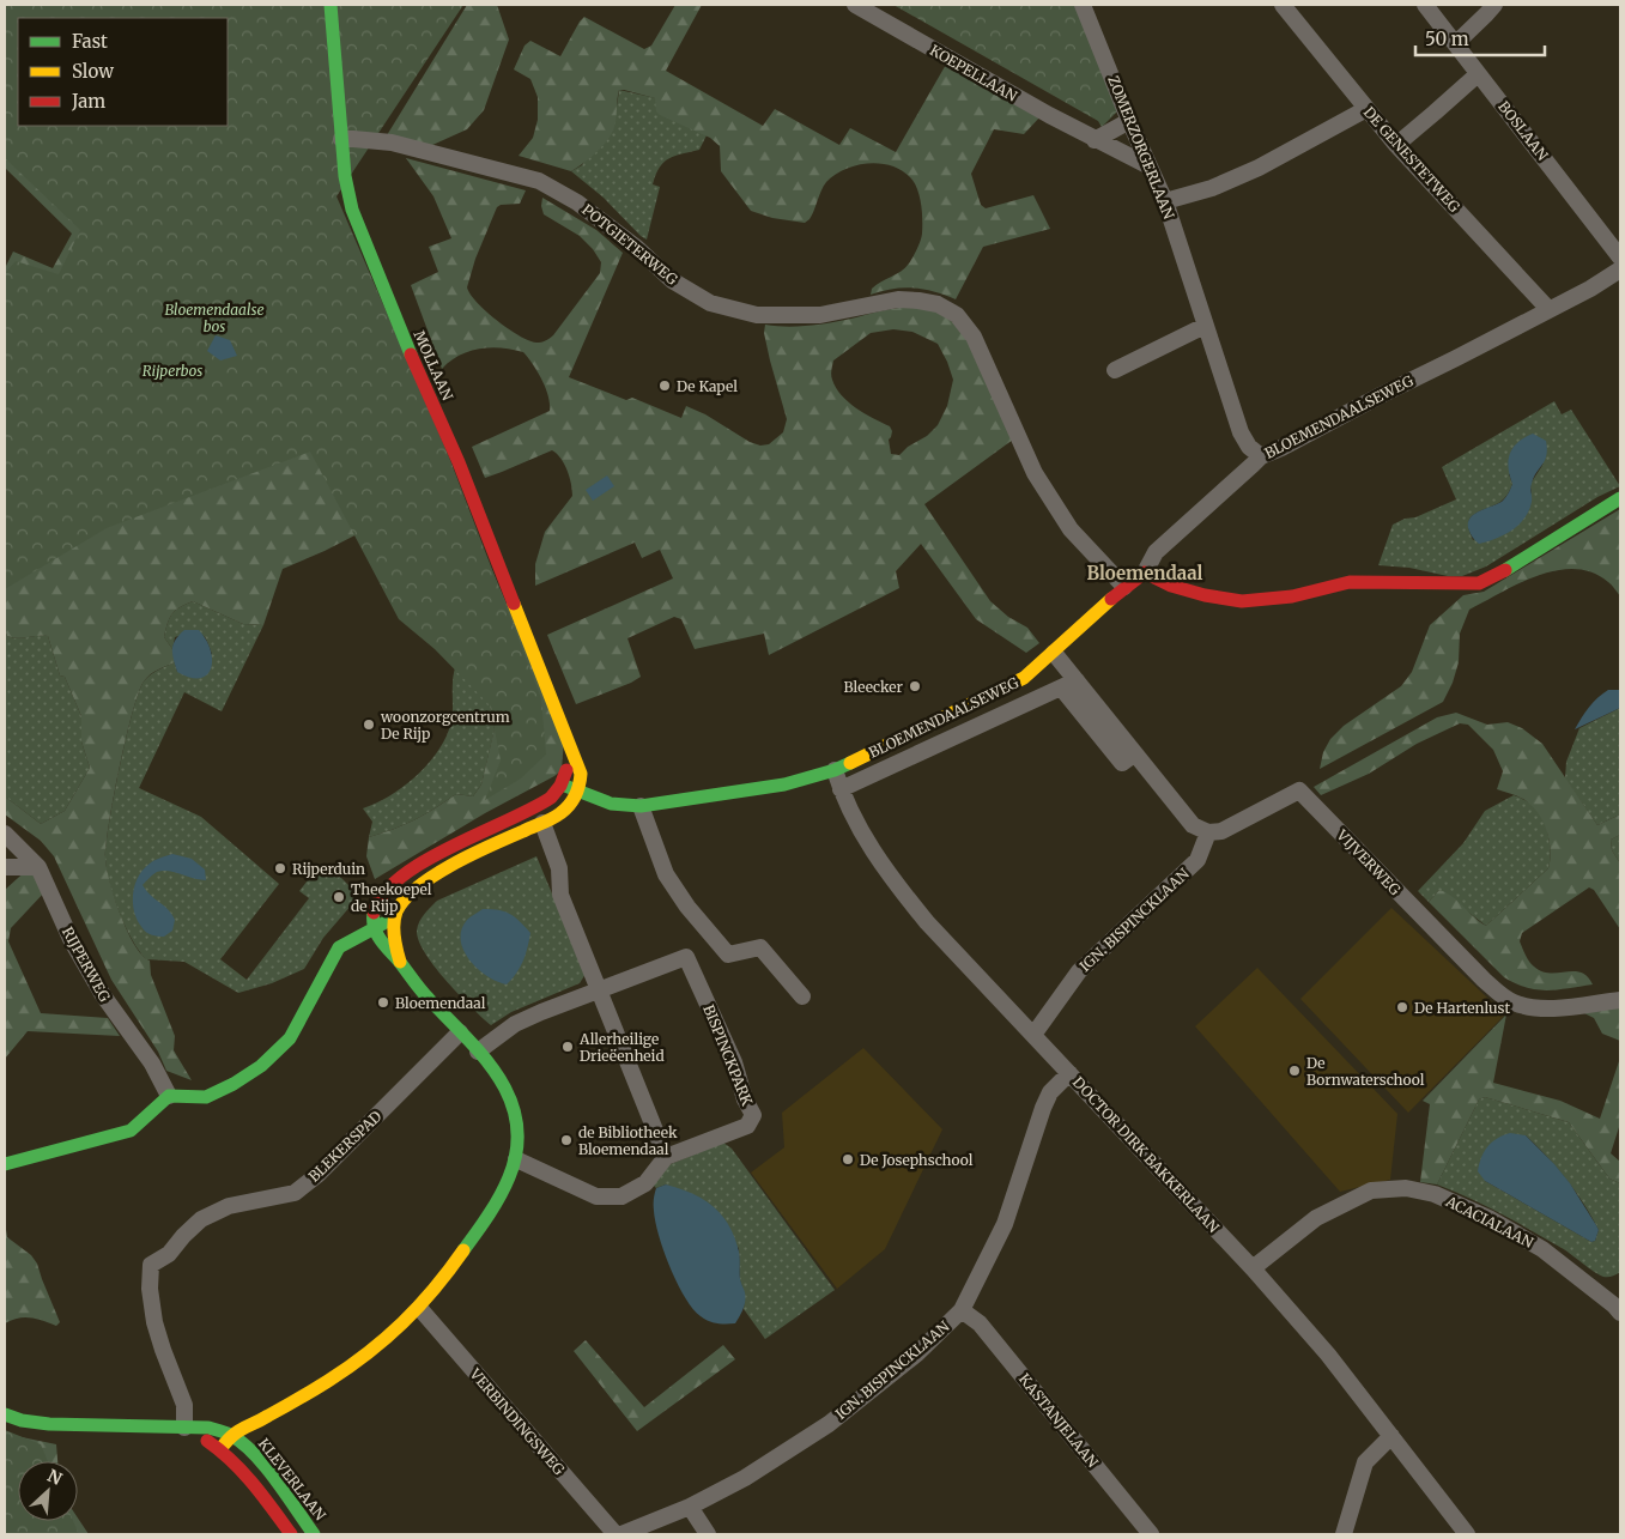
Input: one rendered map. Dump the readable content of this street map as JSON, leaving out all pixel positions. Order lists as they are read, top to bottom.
{
  "streets": {
    "street": [
      "KOEPELLAAN",
      "BOSLAAN",
      "ZOMERZORGERLAAN",
      "DE GENESTETWEG",
      "POTGIETERWEG",
      "MOLLAAN",
      "BLOEMENDAALSEWEG",
      "VIJVERWEG",
      "IGN. BISPINCKLAAN",
      "RIJPERWEG",
      "BISPINCKPARK",
      "BLEKERSPAD",
      "DOCTOR DIRK BAKKERLAAN",
      "ACACIALAAN",
      "KASTANJELAAN",
      "VERBINDINGSWEG",
      "KLEVERLAAN"
    ]
  },
  "crossings": [
    ["KOEPELLAAN", "ZOMERZORGERLAAN"],
    ["ZOMERZORGERLAAN", "BLOEMENDAALSEWEG"],
    ["DE GENESTETWEG", "BLOEMENDAALSEWEG"],
    ["POTGIETERWEG", "MOLLAAN"],
    ["POTGIETERWEG", "BLOEMENDAALSEWEG"],
    ["MOLLAAN", "BLOEMENDAALSEWEG"],
    ["BLOEMENDAALSEWEG", "DOCTOR DIRK BAKKERLAAN"],
    ["VIJVERWEG", "IGN. BISPINCKLAAN"],
    ["IGN. BISPINCKLAAN", "DOCTOR DIRK BAKKERLAAN"],
    ["IGN. BISPINCKLAAN", "KASTANJELAAN"],
    ["BLEKERSPAD", "KLEVERLAAN"],
    ["DOCTOR DIRK BAKKERLAAN", "ACACIALAAN"]
  ],
  "districts": ["Bloemendaal"],
  "parks": ["Bloemendaalse bos", "Rijperbos"],
  "places": [
    "De Kapel",
    "Bleecker",
    "woonzorgcentrum De Rijp",
    "Rijperduin",
    "Theekoepel de Rijp",
    "Bloemendaal",
    "De Hartenlust",
    "Allerheilige Drieëenheid",
    "De Bornwaterschool",
    "de Bibliotheek Bloemendaal",
    "De Josephschool"
  ],
  "legend": ["Fast", "Slow", "Jam"],
  "scale_bar": "50 m",
  "north": "top right"
}
